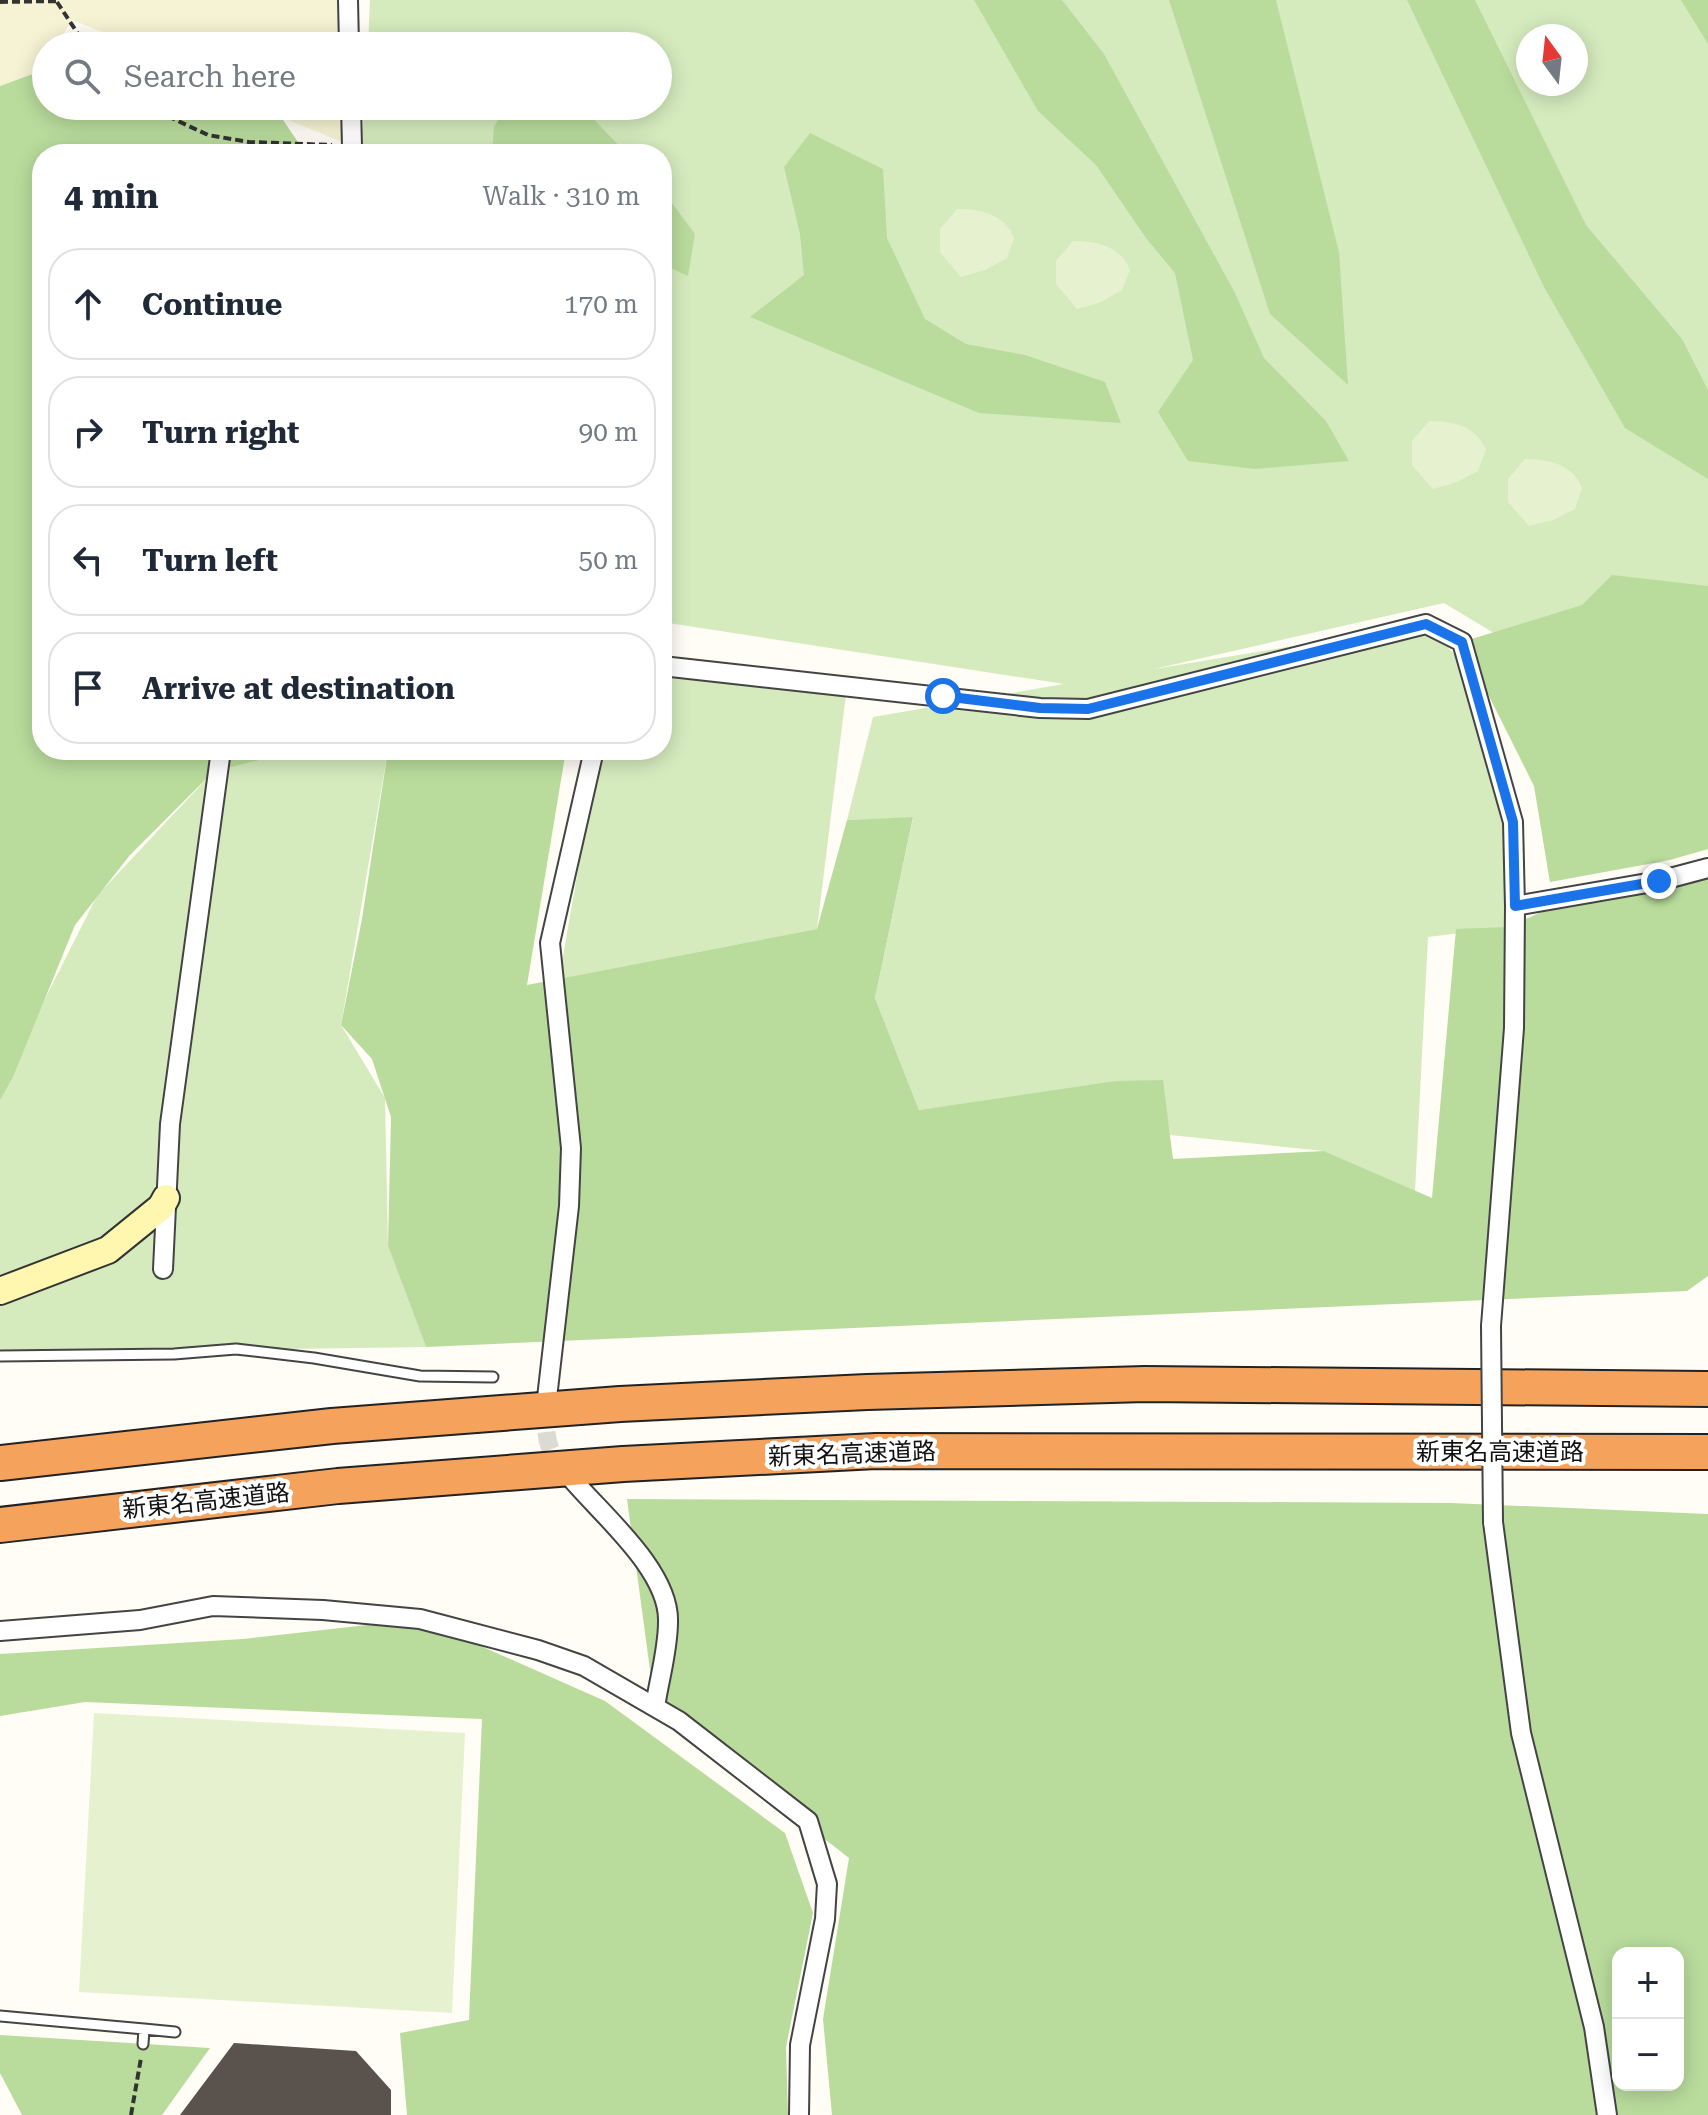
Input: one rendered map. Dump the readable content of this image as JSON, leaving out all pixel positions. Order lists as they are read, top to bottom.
{
  "streets": {
    "highway": ["新東名高速道路"]
  },
  "north": "top",
  "page": {
    "search": "Search here",
    "heading": ["4 min", "Walk · 310 m"],
    "list": [
      ["Continue", "170 m"],
      ["Turn right", "90 m"],
      ["Turn left", "50 m"],
      "Arrive at destination"
    ],
    "map_buttons": ["+", "−"]
  }
}
